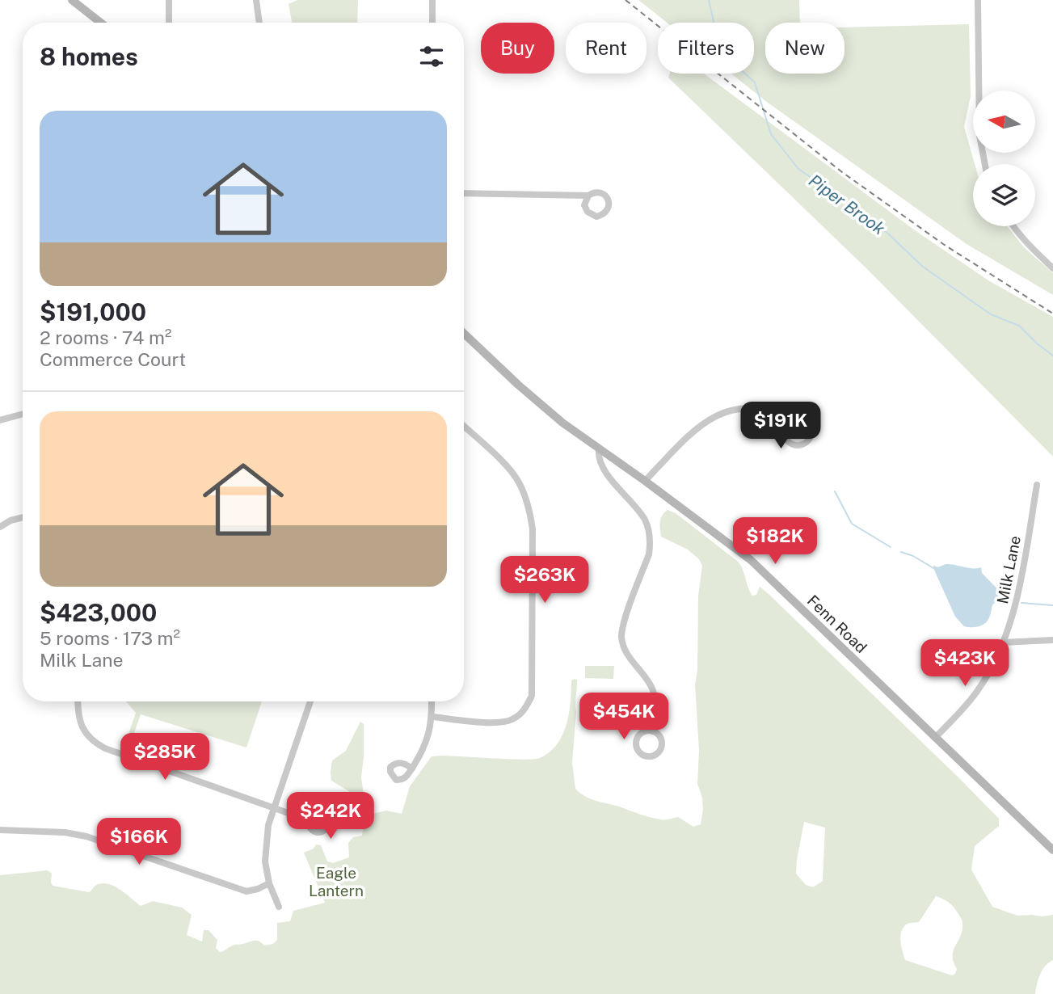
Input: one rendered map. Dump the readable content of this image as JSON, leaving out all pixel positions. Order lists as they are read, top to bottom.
{
  "streets": {
    "street": ["Milk Lane", "Fenn Road"]
  },
  "crossings": [
    ["Milk Lane", "Fenn Road"]
  ],
  "water": ["Piper Brook"],
  "parks": ["Eagle Lantern"],
  "north": "left",
  "page": {
    "chip": [
      "Buy",
      "Rent",
      "Filters",
      "New"
    ],
    "heading": "8 homes",
    "list": [
      {
        "name": "$191,000",
        "note": "2 rooms · 74 m² · Commerce Court"
      },
      {
        "name": "$423,000",
        "note": "5 rooms · 173 m² · Milk Lane"
      }
    ],
    "price": [
      "$191K",
      "$182K",
      "$263K",
      "$423K",
      "$454K",
      "$285K",
      "$242K",
      "$166K"
    ]
  }
}
